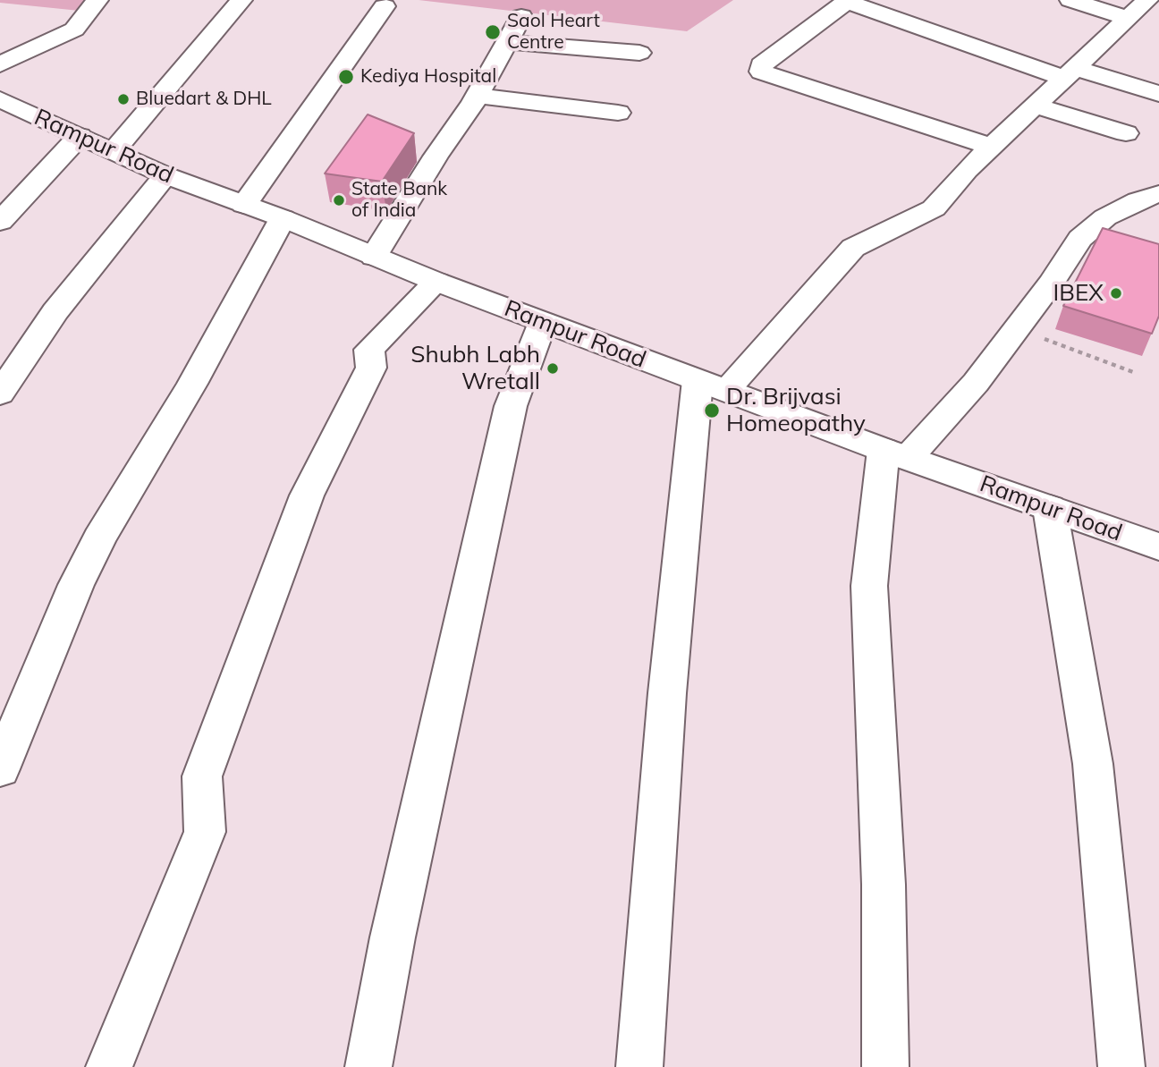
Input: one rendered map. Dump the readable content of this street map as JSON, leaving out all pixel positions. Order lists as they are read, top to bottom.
{
  "streets": {
    "street": ["Rampur Road"]
  },
  "places": [
    "Saol Heart Centre",
    "Kediya Hospital",
    "Bluedart & DHL",
    "State Bank of India",
    "IBEX",
    "Shubh Labh Wretall",
    "Dr. Brijvasi Homeopathy"
  ]
}
